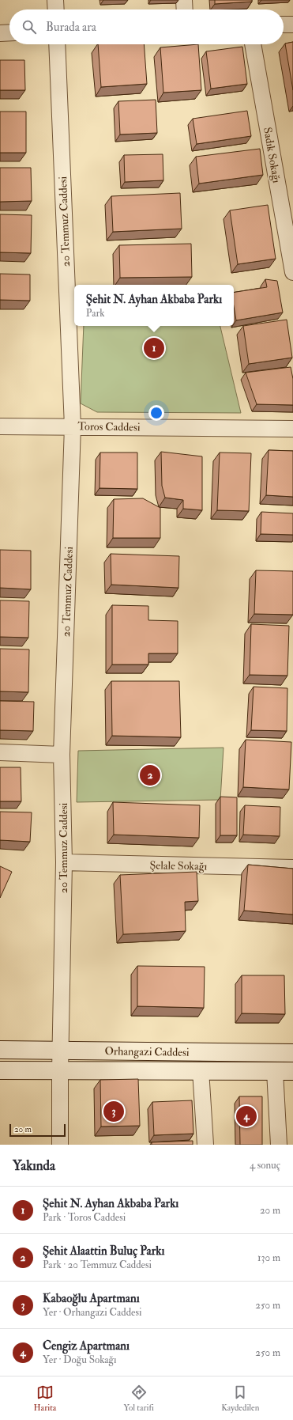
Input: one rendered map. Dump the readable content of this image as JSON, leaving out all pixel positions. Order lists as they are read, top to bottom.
{
  "streets": {
    "main road": ["Orhangazi Caddesi"],
    "street": [
      "Sadık Sokağı",
      "20 Temmuz Caddesi",
      "Toros Caddesi",
      "Şelale Sokağı"
    ]
  },
  "crossings": [
    ["20 Temmuz Caddesi", "Toros Caddesi"],
    ["20 Temmuz Caddesi", "Şelale Sokağı"],
    ["20 Temmuz Caddesi", "Orhangazi Caddesi"]
  ],
  "scale_bar": "20 m",
  "page": {
    "search": "Burada ara",
    "popup": ["Şehit N. Ayhan Akbaba Parkı", "Park"],
    "pins": [
      "1",
      "2",
      "3",
      "4"
    ],
    "scale": "20 m",
    "heading": ["Yakında", "4 sonuç"],
    "list": [
      {
        "mark": "1",
        "name": "Şehit N. Ayhan Akbaba Parkı",
        "note": "Park · Toros Caddesi",
        "value": "20 m"
      },
      {
        "mark": "2",
        "name": "Şehit Alaattin Buluç Parkı",
        "note": "Park · 20 Temmuz Caddesi",
        "value": "130 m"
      },
      {
        "mark": "3",
        "name": "Kabaoğlu Apartmanı",
        "note": "Yer · Orhangazi Caddesi",
        "value": "250 m"
      },
      {
        "mark": "4",
        "name": "Cengiz Apartmanı",
        "note": "Yer · Doğu Sokağı",
        "value": "250 m"
      }
    ],
    "nav": ["Harita", "Yol tarifi", "Kaydedilen"]
  }
}
